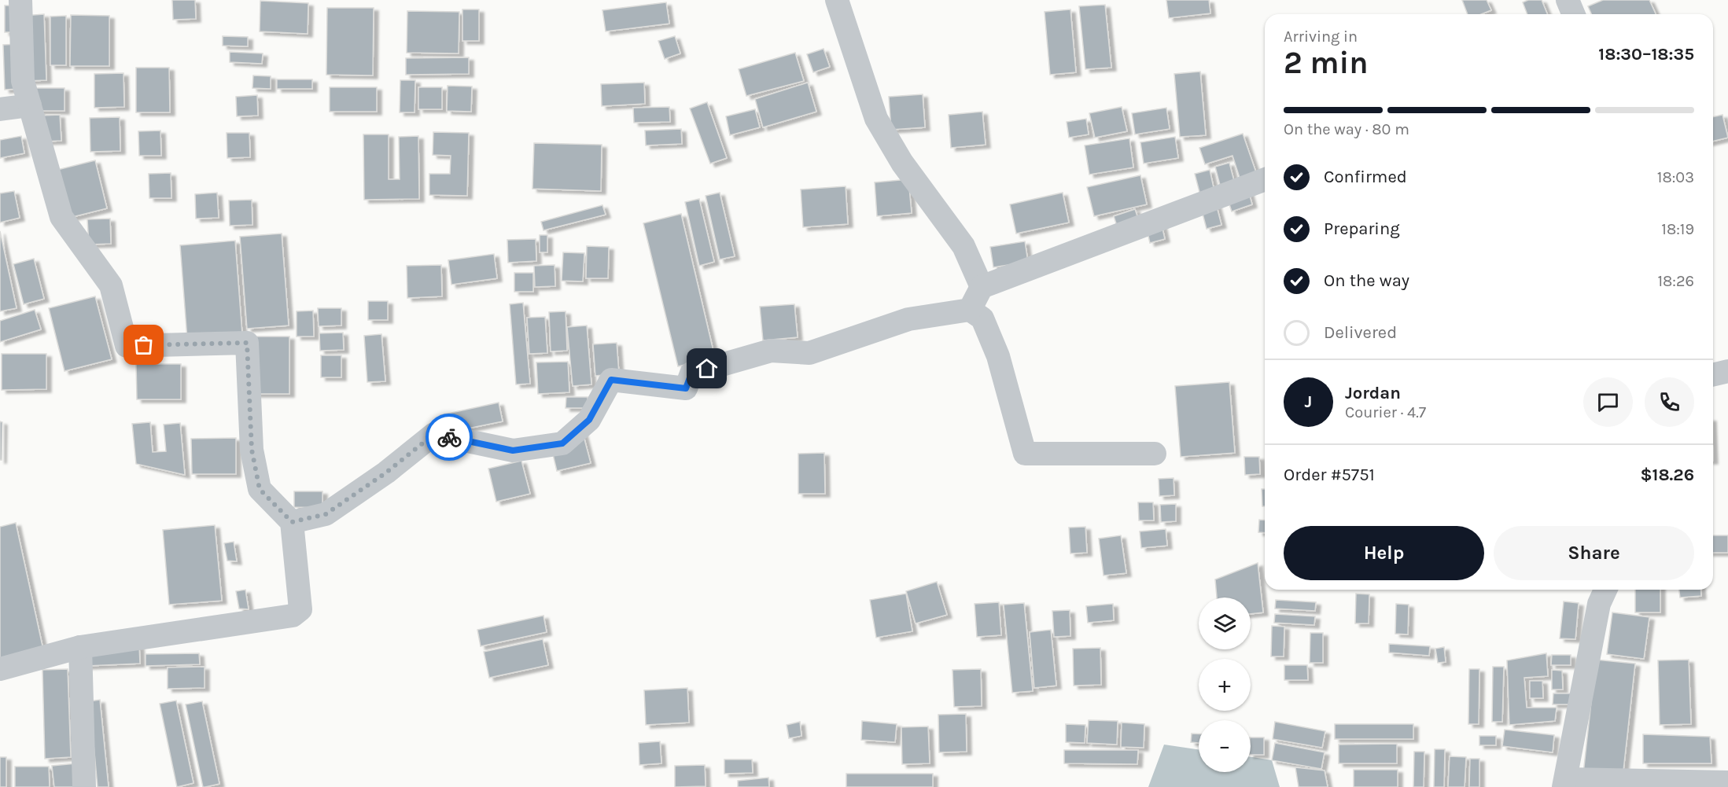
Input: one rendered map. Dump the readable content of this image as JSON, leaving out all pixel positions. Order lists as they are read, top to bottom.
{
  "page": {
    "heading": ["2 min", "Arriving in", "18:30–18:35"],
    "panel": [
      "Jordan",
      "Courier · 4.7",
      "Order #5751",
      "$18.26"
    ],
    "bar": "On the way · 80 m",
    "list": [
      ["Confirmed", "18:03"],
      ["Preparing", "18:19"],
      ["On the way", "18:26"],
      "Delivered"
    ],
    "round": "J",
    "buttons": ["Help", "Share"],
    "map_buttons": ["+", "−"]
  }
}
